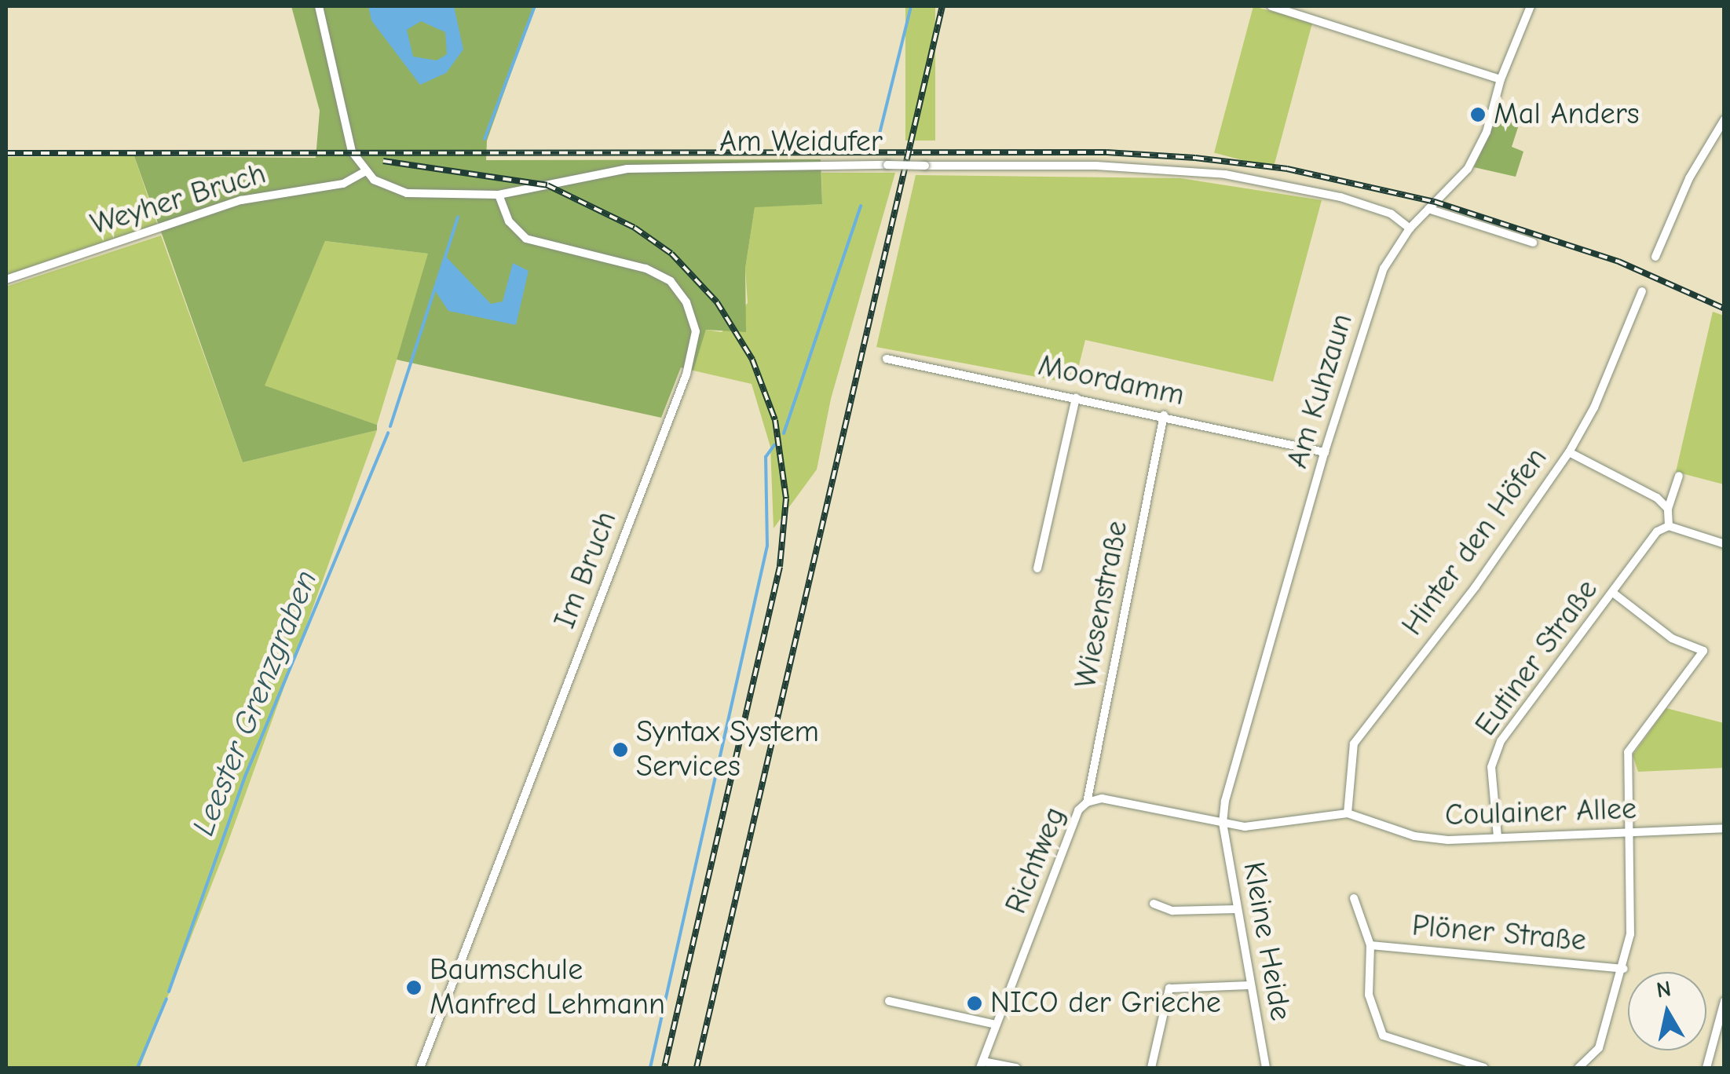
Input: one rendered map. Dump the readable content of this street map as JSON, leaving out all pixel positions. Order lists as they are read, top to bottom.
{
  "streets": {
    "street": [
      "Am Weidufer",
      "Weyher Bruch",
      "Moordamm",
      "Am Kuhzaun",
      "Hinter den Höfen",
      "Im Bruch",
      "Wiesenstraße",
      "Eutiner Straße",
      "Coulainer Allee",
      "Richtweg",
      "Plöner Straße",
      "Kleine Heide"
    ]
  },
  "crossings": [
    ["Am Weidufer", "Weyher Bruch"],
    ["Am Weidufer", "Am Kuhzaun"],
    ["Am Weidufer", "Im Bruch"],
    ["Moordamm", "Am Kuhzaun"],
    ["Moordamm", "Wiesenstraße"],
    ["Am Kuhzaun", "Coulainer Allee"],
    ["Am Kuhzaun", "Richtweg"],
    ["Am Kuhzaun", "Kleine Heide"],
    ["Hinter den Höfen", "Coulainer Allee"],
    ["Wiesenstraße", "Richtweg"],
    ["Eutiner Straße", "Coulainer Allee"],
    ["Coulainer Allee", "Richtweg"],
    ["Coulainer Allee", "Kleine Heide"],
    ["Richtweg", "Kleine Heide"]
  ],
  "water": ["Leester Grenzgraben"],
  "places": [
    "Mal Anders",
    "Syntax System Services",
    "Baumschule Manfred Lehmann",
    "NICO der Grieche"
  ],
  "north": "top"
}
